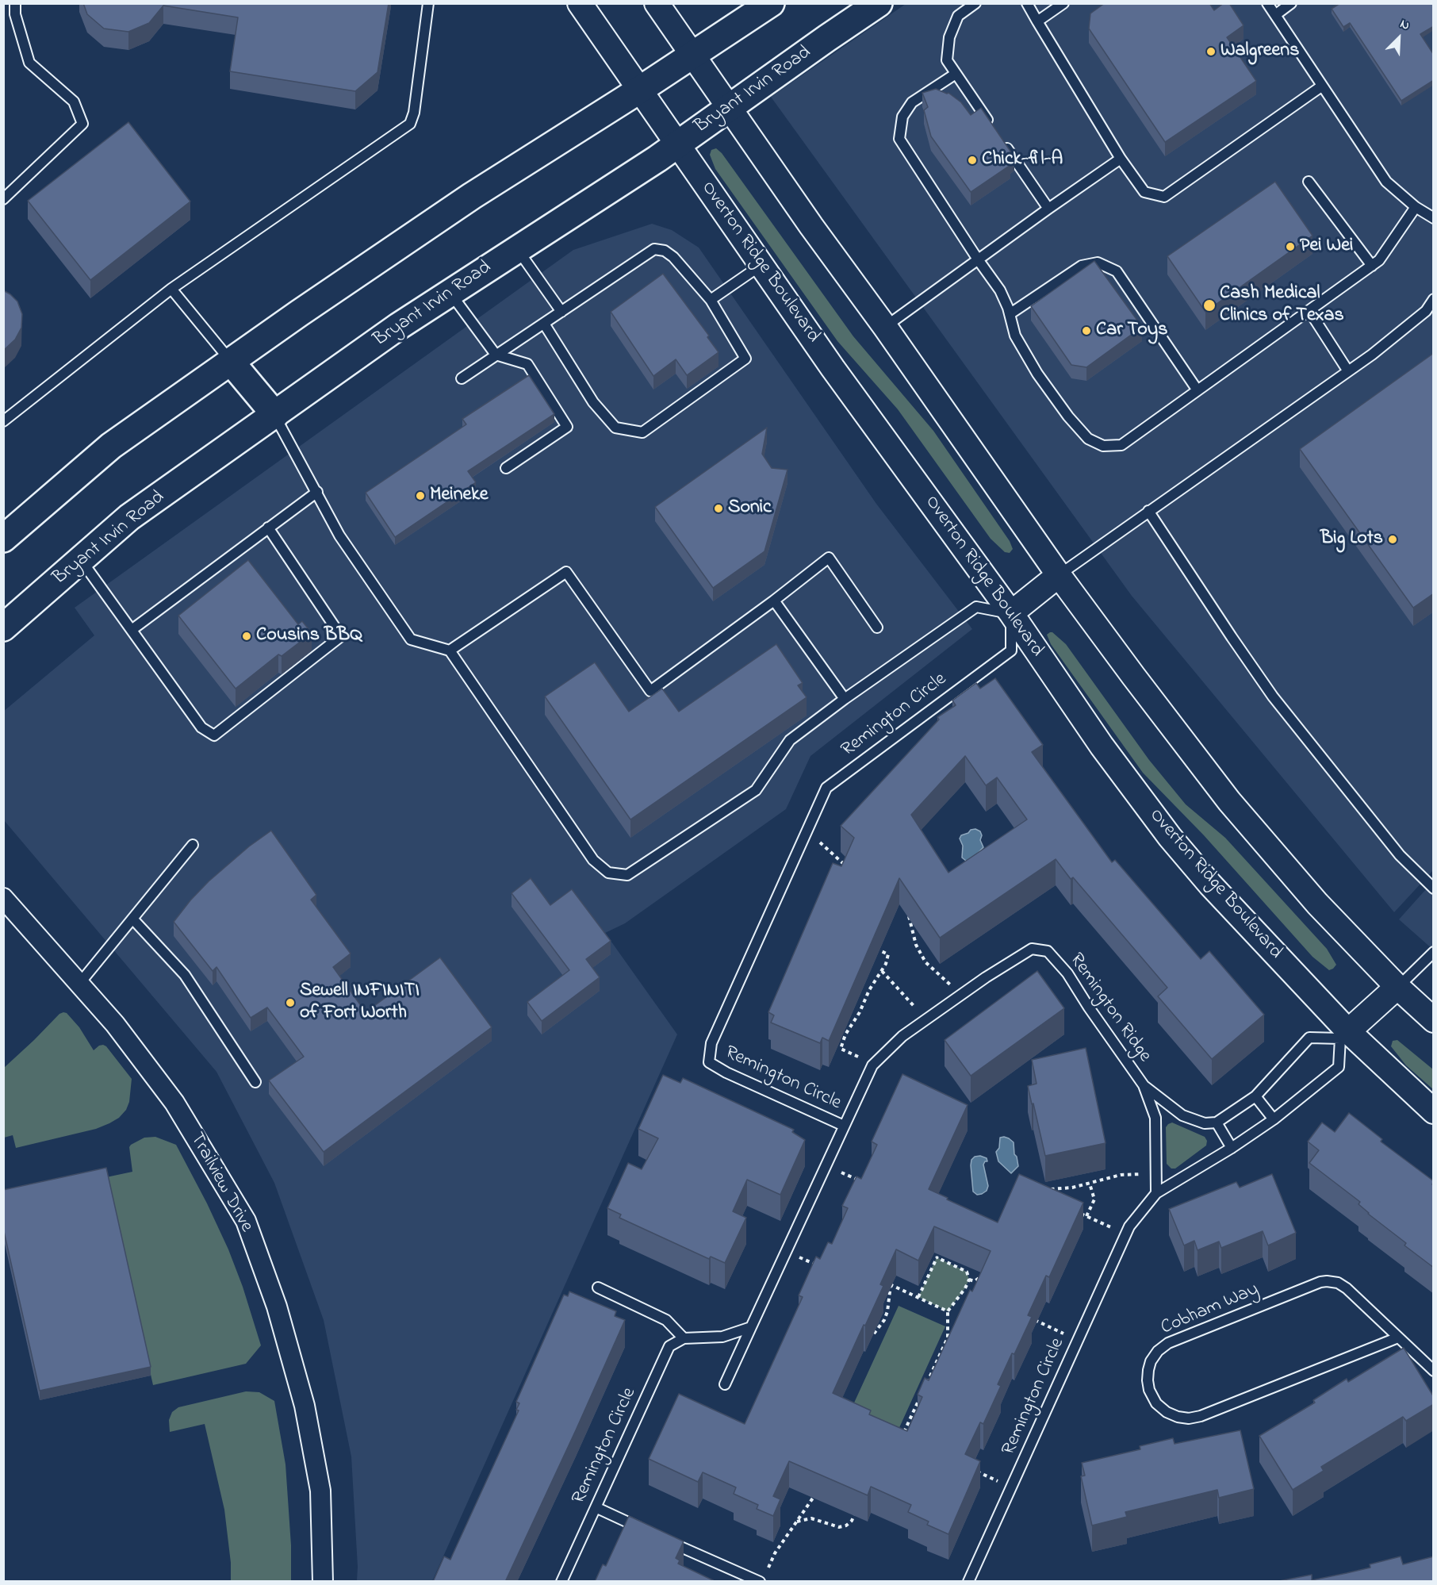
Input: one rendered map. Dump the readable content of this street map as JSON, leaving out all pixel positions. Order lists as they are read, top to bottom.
{
  "streets": {
    "main road": ["Bryant Irvin Road"],
    "street": ["Overton Ridge Boulevard", "Trailview Drive"],
    "lane": ["Remington Circle", "Remington Ridge", "Cobham Way"]
  },
  "crossings": [
    ["Bryant Irvin Road", "Overton Ridge Boulevard"],
    ["Overton Ridge Boulevard", "Remington Circle"],
    ["Remington Circle", "Remington Ridge"]
  ],
  "places": [
    "Walgreens",
    "Chick-fil-A",
    "Pei Wei",
    "Cash Medical Clinics of Texas",
    "Car Toys",
    "Meineke",
    "Sonic",
    "Big Lots",
    "Cousins BBQ",
    "Sewell INFINITI of Fort Worth"
  ],
  "north": "top right"
}
